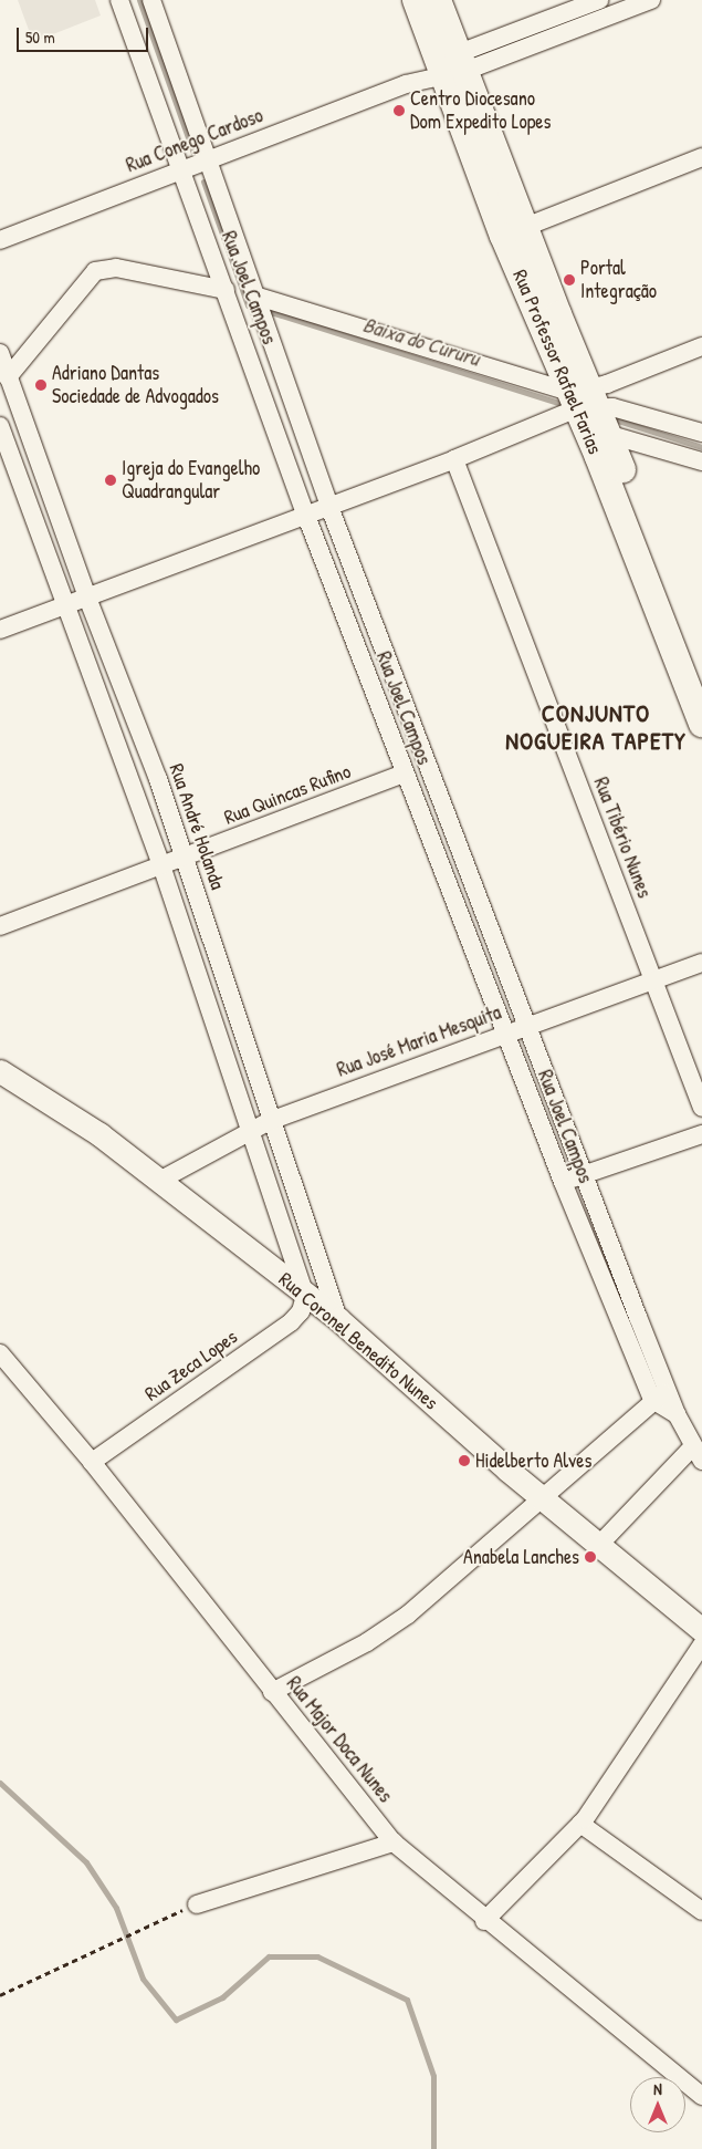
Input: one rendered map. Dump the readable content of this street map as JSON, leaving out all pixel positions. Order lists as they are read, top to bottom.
{
  "streets": {
    "main road": ["Rua Professor Rafael Farias"],
    "street": [
      "Rua Conego Cardoso",
      "Rua Joel Campos",
      "Rua Quincas Rufino",
      "Rua André Holanda",
      "Rua Tibério Nunes",
      "Rua José Maria Mesquita",
      "Rua Coronel Benedito Nunes",
      "Rua Zeca Lopes",
      "Rua Major Doca Nunes"
    ]
  },
  "crossings": [
    ["Rua Conego Cardoso", "Rua Joel Campos"],
    ["Rua Conego Cardoso", "Rua Professor Rafael Farias"],
    ["Rua Joel Campos", "Rua Quincas Rufino"],
    ["Rua Joel Campos", "Rua José Maria Mesquita"],
    ["Rua Quincas Rufino", "Rua André Holanda"],
    ["Rua André Holanda", "Rua José Maria Mesquita"],
    ["Rua André Holanda", "Rua Coronel Benedito Nunes"],
    ["Rua Tibério Nunes", "Rua José Maria Mesquita"],
    ["Rua José Maria Mesquita", "Rua Coronel Benedito Nunes"],
    ["Rua Coronel Benedito Nunes", "Rua Zeca Lopes"],
    ["Rua Zeca Lopes", "Rua Major Doca Nunes"]
  ],
  "districts": ["CONJUNTO NOGUEIRA TAPETY"],
  "water": ["Baixa do Cururu"],
  "places": [
    "Centro Diocesano Dom Expedito Lopes",
    "Portal Integração",
    "Adriano Dantas Sociedade de Advogados",
    "Igreja do Evangelho Quadrangular",
    "Hidelberto Alves",
    "Anabela Lanches"
  ],
  "scale_bar": "50 m",
  "north": "top"
}
